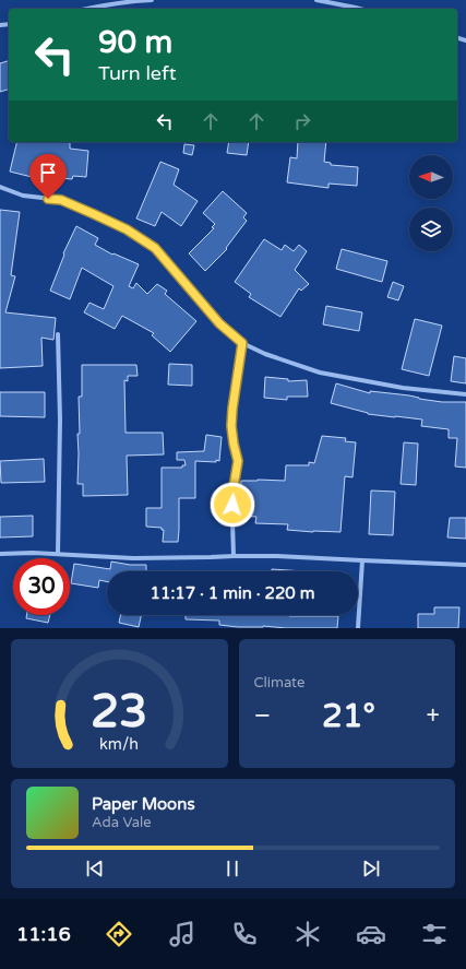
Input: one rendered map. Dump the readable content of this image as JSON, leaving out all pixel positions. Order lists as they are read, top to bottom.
{
  "north": "left",
  "page": {
    "turn": ["90 m", "Turn left"],
    "limit": "30",
    "trip": "11:17 · 1 min · 220 m",
    "tile": "Climate",
    "heat": ["−", "21°", "+"],
    "song": ["Paper Moons", "Ada Vale"],
    "tabs": "11:16",
    "gauge": ["23", "km/h"]
  }
}
